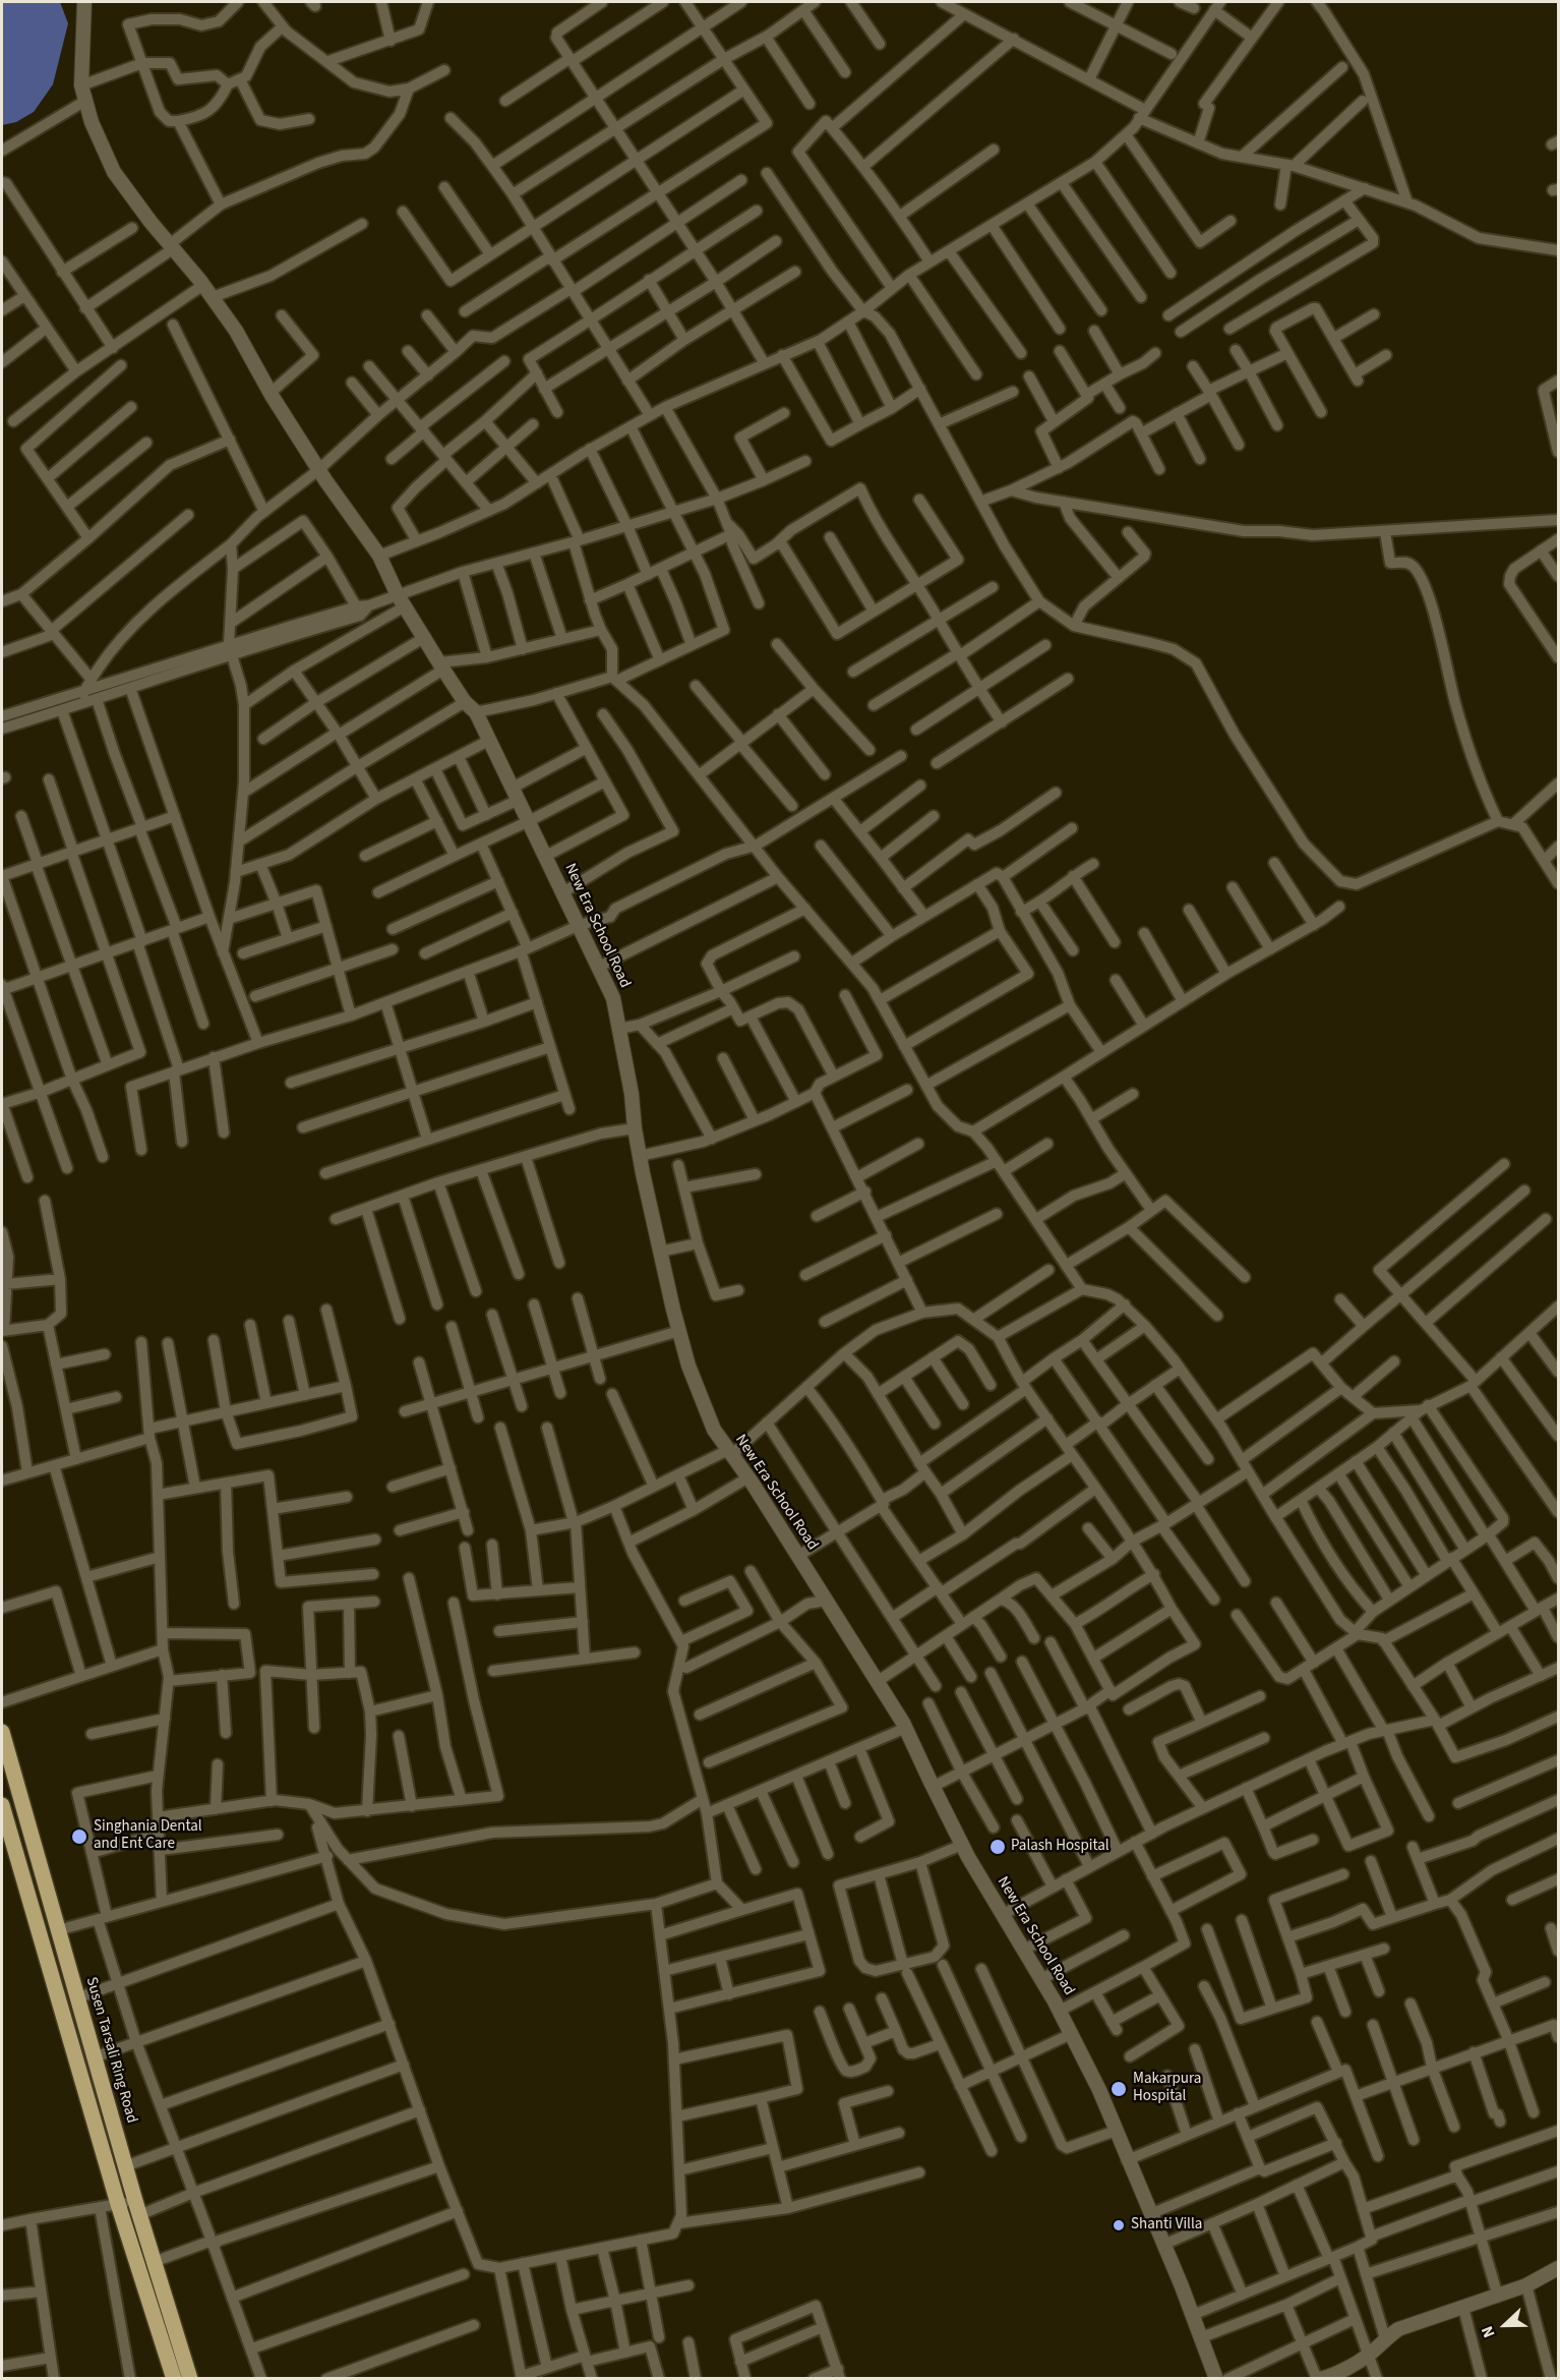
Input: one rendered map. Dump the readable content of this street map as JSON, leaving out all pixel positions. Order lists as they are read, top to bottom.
{
  "streets": {
    "main road": ["Susen Tarsali Ring Road"],
    "street": ["New Era School Road"]
  },
  "places": [
    "Singhania Dental and Ent Care",
    "Palash Hospital",
    "Makarpura Hospital",
    "Shanti Villa"
  ],
  "north": "left"
}
